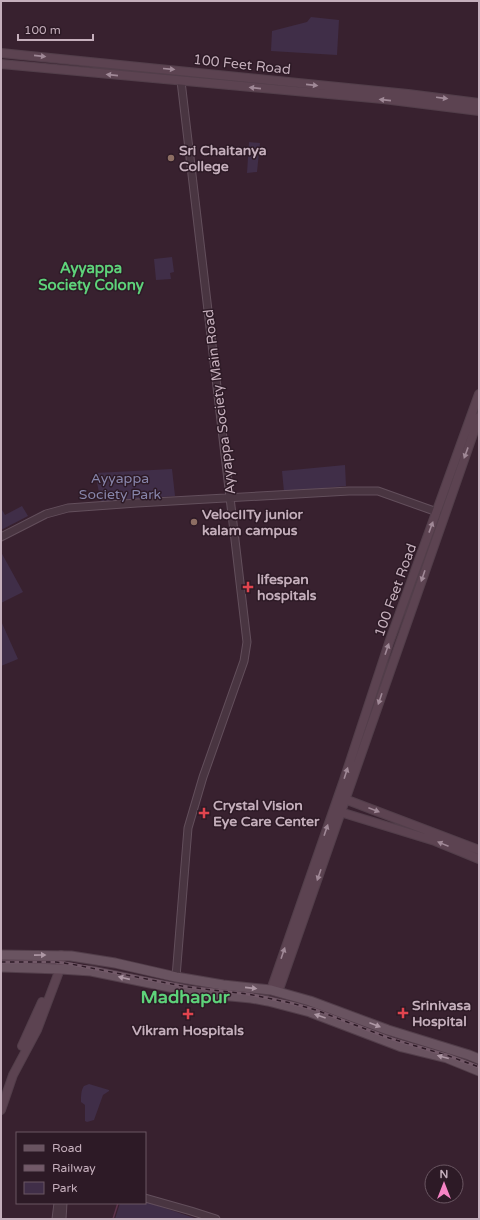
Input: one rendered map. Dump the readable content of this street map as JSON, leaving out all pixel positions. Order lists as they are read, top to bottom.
{
  "streets": {
    "main road": ["100 Feet Road"],
    "street": ["Ayyappa Society Main Road"]
  },
  "crossings": [
    ["100 Feet Road", "Ayyappa Society Main Road"]
  ],
  "districts": ["Ayyappa Society Colony", "Madhapur"],
  "parks": ["Ayyappa Society Park"],
  "places": {
    "other": ["Sri Chaitanya College", "VelocIITy junior kalam campus"],
    "health": [
      "lifespan hospitals",
      "Crystal Vision Eye Care Center",
      "Srinivasa Hospital",
      "Vikram Hospitals"
    ]
  },
  "legend": ["Road", "Railway", "Park"],
  "scale_bar": "100 m",
  "north": "top"
}
